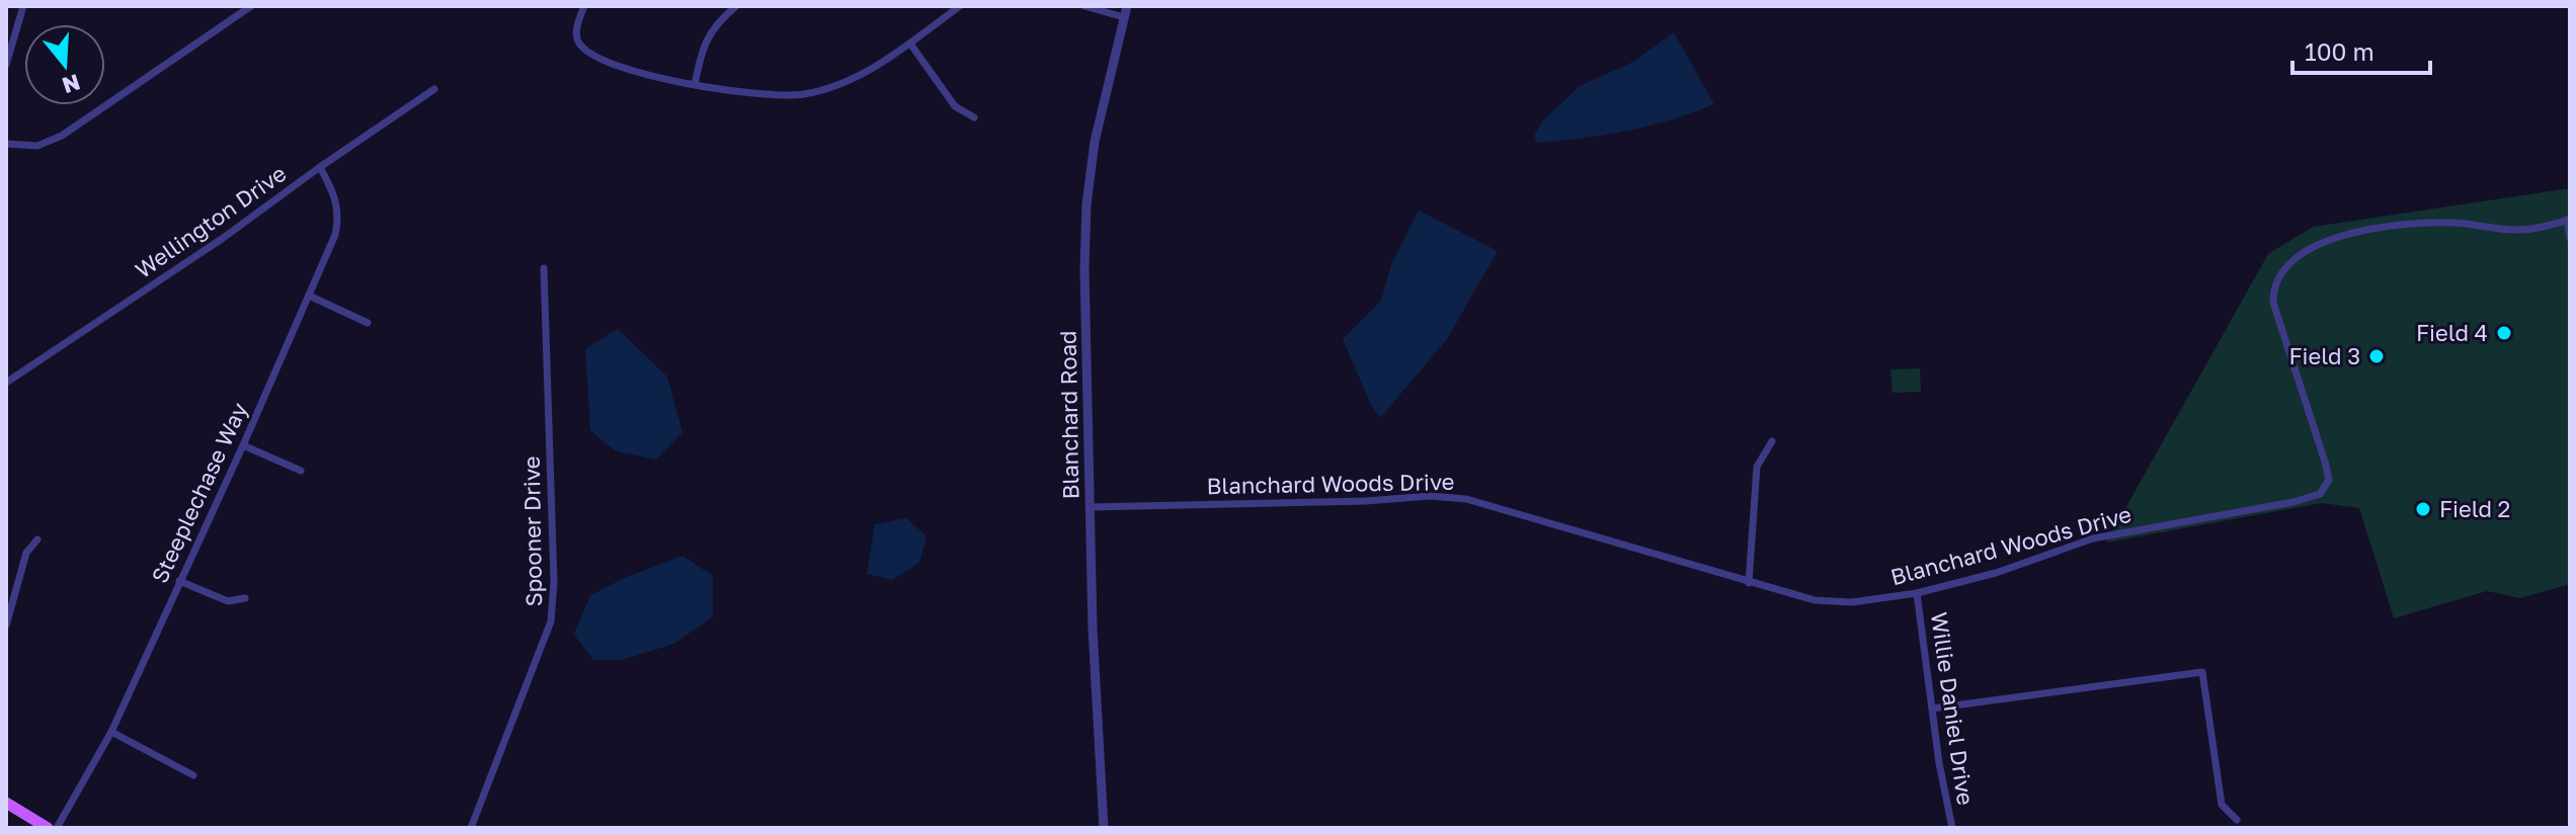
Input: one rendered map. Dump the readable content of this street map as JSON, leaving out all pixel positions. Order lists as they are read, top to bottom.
{
  "streets": {
    "street": [
      "Wellington Drive",
      "Blanchard Road",
      "Blanchard Woods Drive",
      "Steeplechase Way",
      "Spooner Drive",
      "Willie Daniel Drive"
    ]
  },
  "crossings": [
    ["Wellington Drive", "Steeplechase Way"],
    ["Blanchard Road", "Blanchard Woods Drive"],
    ["Blanchard Woods Drive", "Willie Daniel Drive"]
  ],
  "places": ["Field 4", "Field 3", "Field 2"],
  "scale_bar": "100 m",
  "north": "bottom"
}
